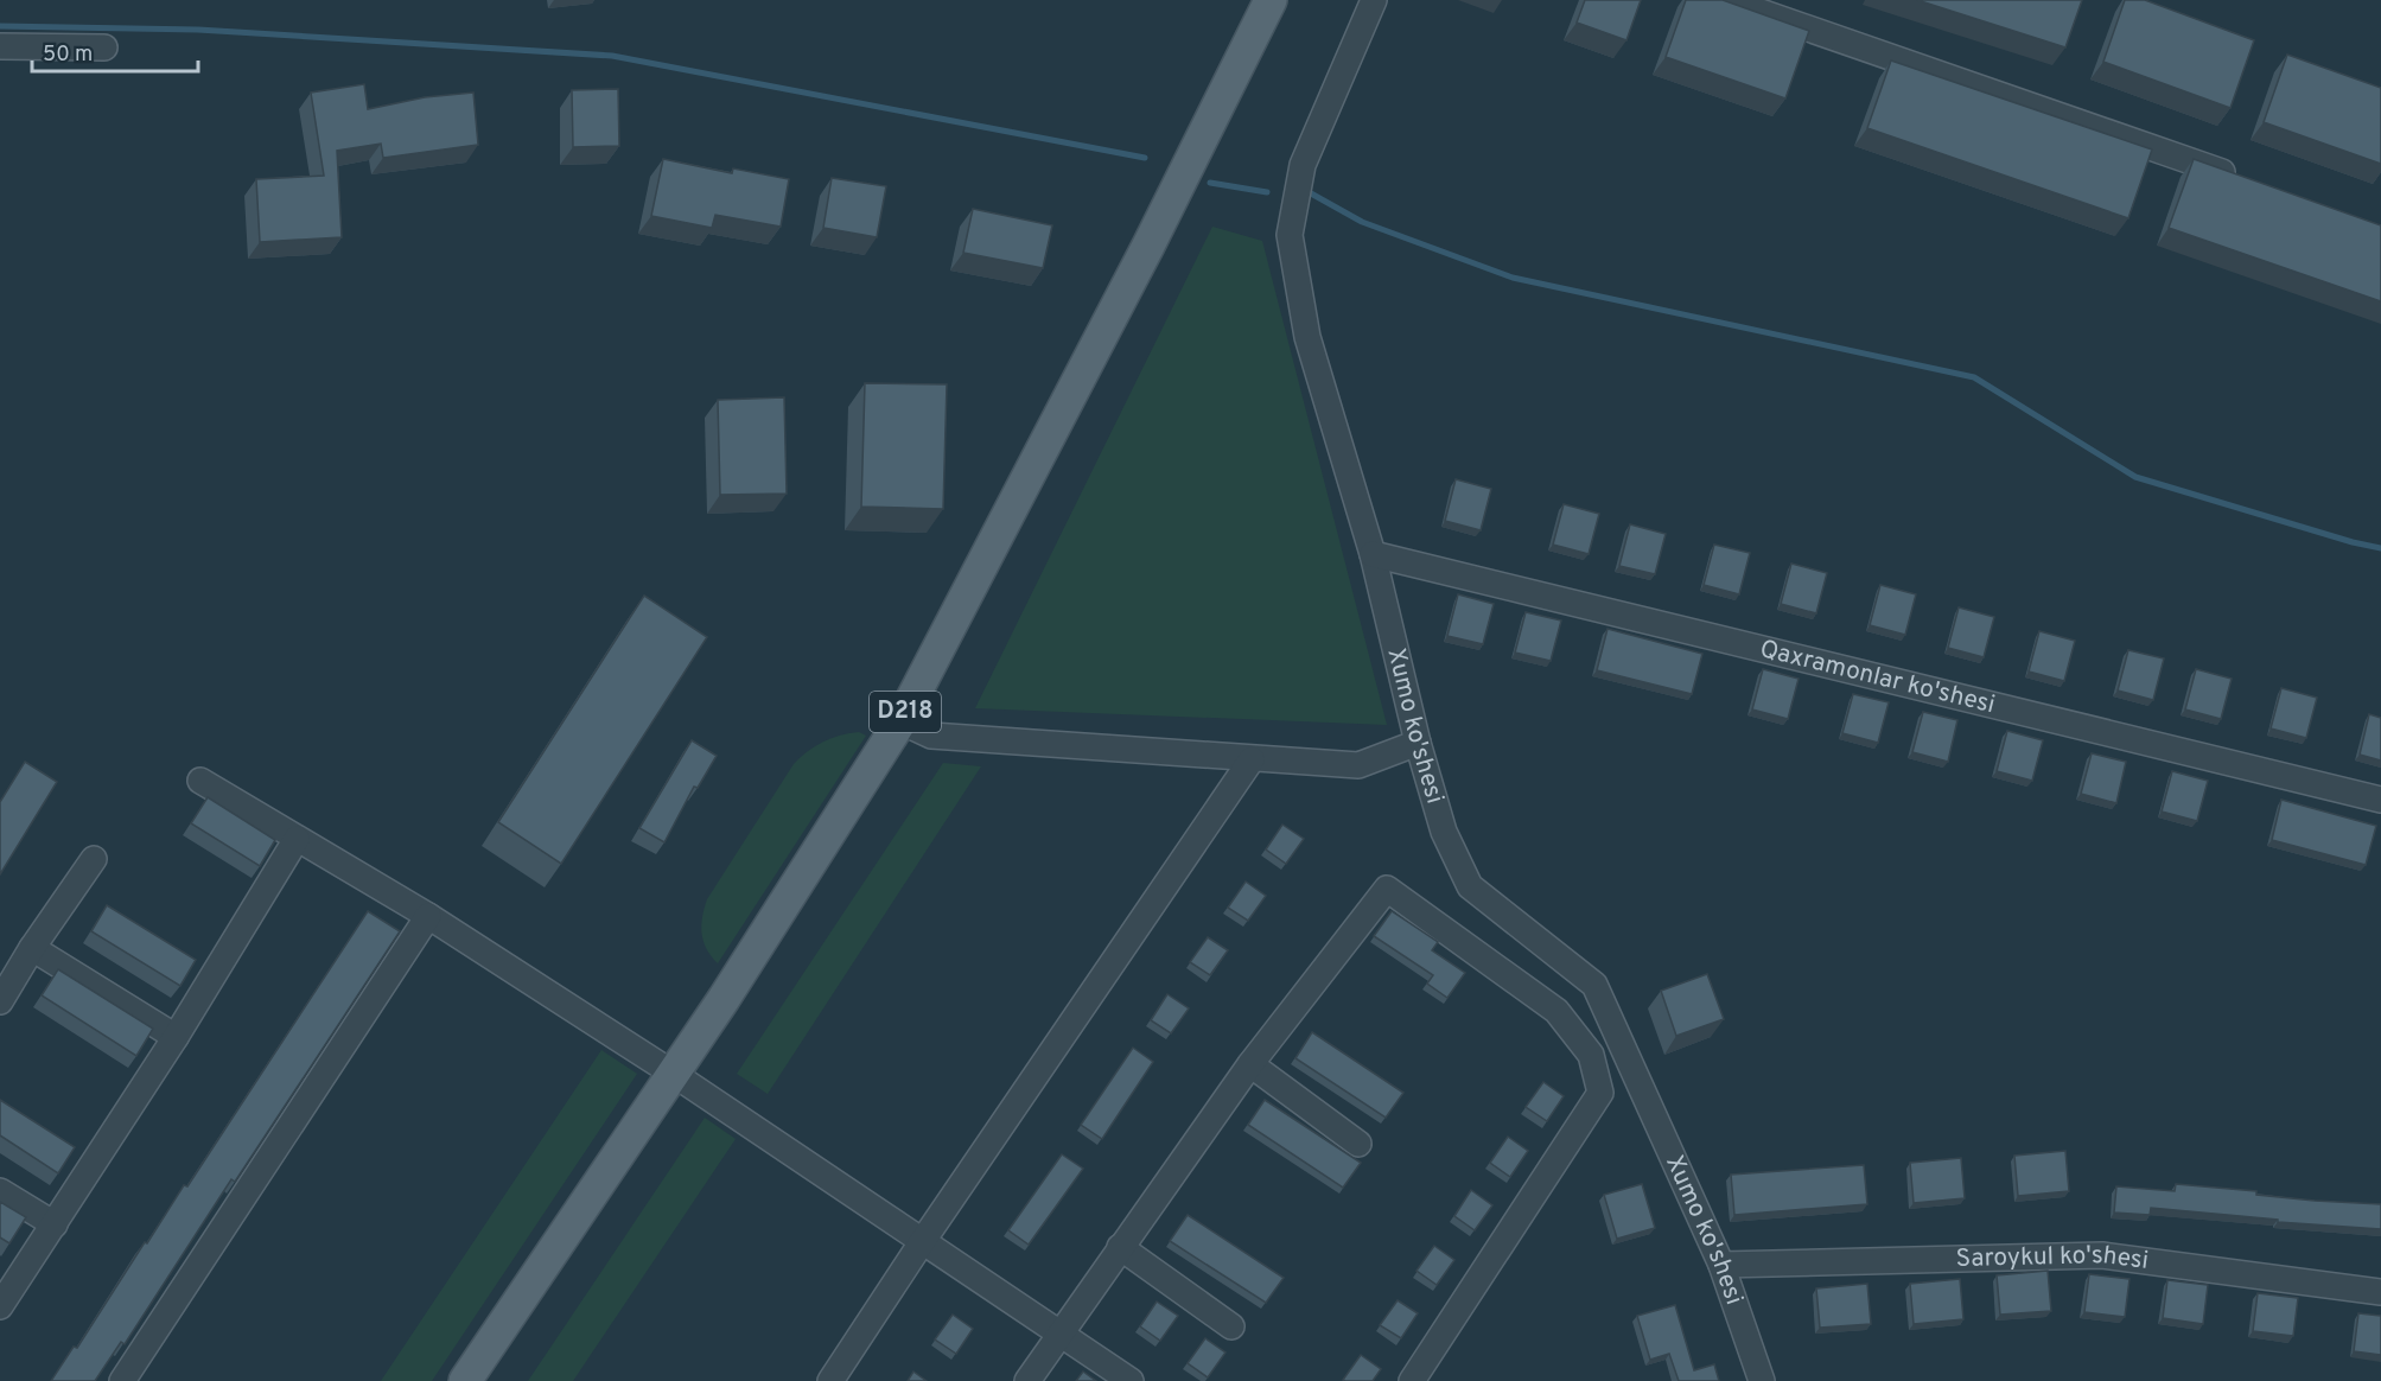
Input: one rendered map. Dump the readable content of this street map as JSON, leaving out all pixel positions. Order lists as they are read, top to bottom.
{
  "streets": {
    "main road": ["D218"],
    "street": ["Qaxramonlar ko'shesi", "Xumo ko'shesi", "Saroykul ko'shesi"]
  },
  "crossings": [
    ["Qaxramonlar ko'shesi", "Xumo ko'shesi"],
    ["Xumo ko'shesi", "Saroykul ko'shesi"]
  ],
  "scale_bar": "50 m"
}
